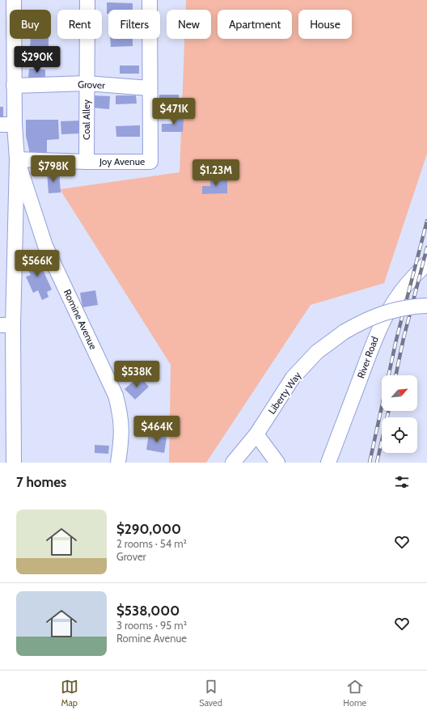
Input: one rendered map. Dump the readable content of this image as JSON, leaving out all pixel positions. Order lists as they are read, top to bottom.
{
  "streets": {
    "street": [
      "Grover",
      "Coal Alley",
      "Joy Avenue",
      "Romine Avenue",
      "River Road",
      "Liberty Way"
    ]
  },
  "crossings": [
    ["Grover", "Coal Alley"],
    ["Grover", "Joy Avenue"],
    ["Grover", "Romine Avenue"],
    ["Coal Alley", "Joy Avenue"],
    ["Joy Avenue", "Romine Avenue"]
  ],
  "north": "top right",
  "page": {
    "chip": [
      "Buy",
      "Rent",
      "Filters",
      "New",
      "Apartment",
      "House"
    ],
    "price": [
      "$290K",
      "$471K",
      "$798K",
      "$1.23M",
      "$566K",
      "$538K",
      "$464K"
    ],
    "heading": "7 homes",
    "list": [
      {
        "name": "$290,000",
        "note": "2 rooms · 54 m² · Grover"
      },
      {
        "name": "$538,000",
        "note": "3 rooms · 95 m² · Romine Avenue"
      }
    ],
    "tabs": ["Map", "Saved", "Home"]
  }
}
